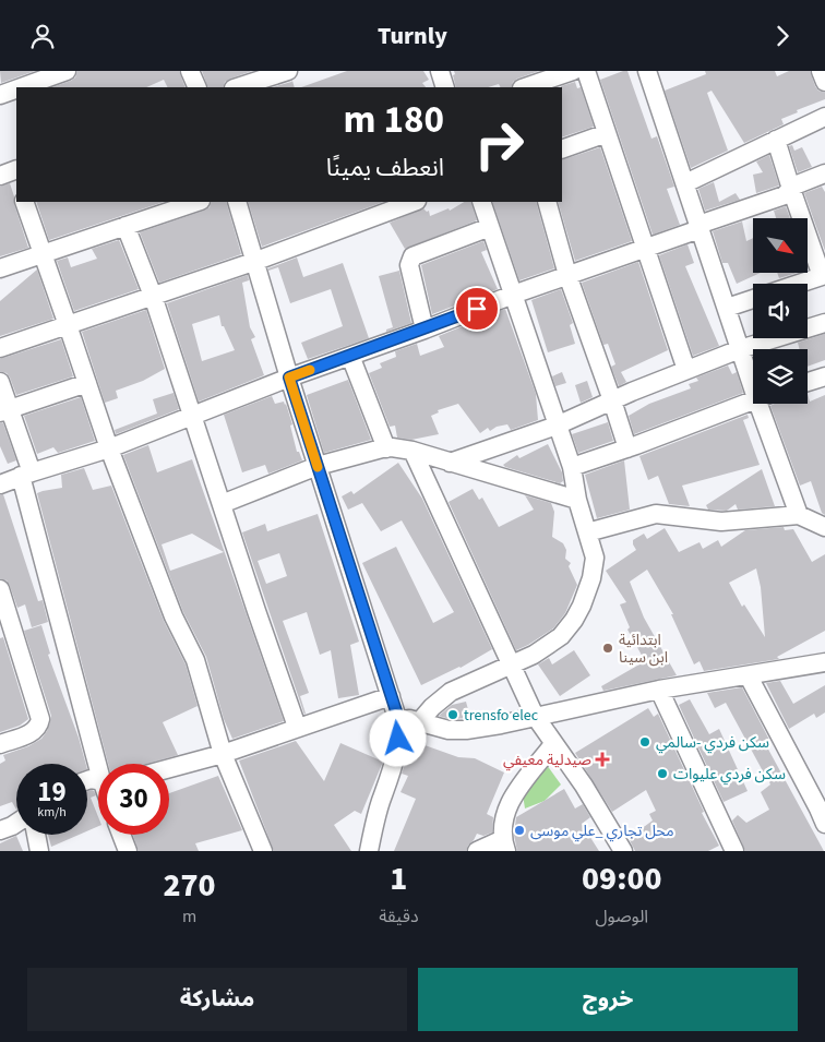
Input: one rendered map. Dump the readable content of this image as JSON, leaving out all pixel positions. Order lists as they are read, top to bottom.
{
  "places": {
    "other": [
      "ابتدائية ابن سينا",
      "trensfo elec",
      "سكن فردي -سالمي",
      "سكن فردي عليوات",
      "محل تجاري _علي موسى"
    ],
    "health": ["صيدلية معيفي"]
  },
  "north": "bottom right",
  "page": {
    "header": "Turnly",
    "turn": ["180 m", "انعطف يمينًا"],
    "speed": "19 km/h",
    "limit": "30",
    "eta": [
      "09:00",
      "الوصول",
      "1",
      "دقيقة",
      "270",
      "m"
    ],
    "buttons": ["خروج", "مشاركة"]
  }
}
